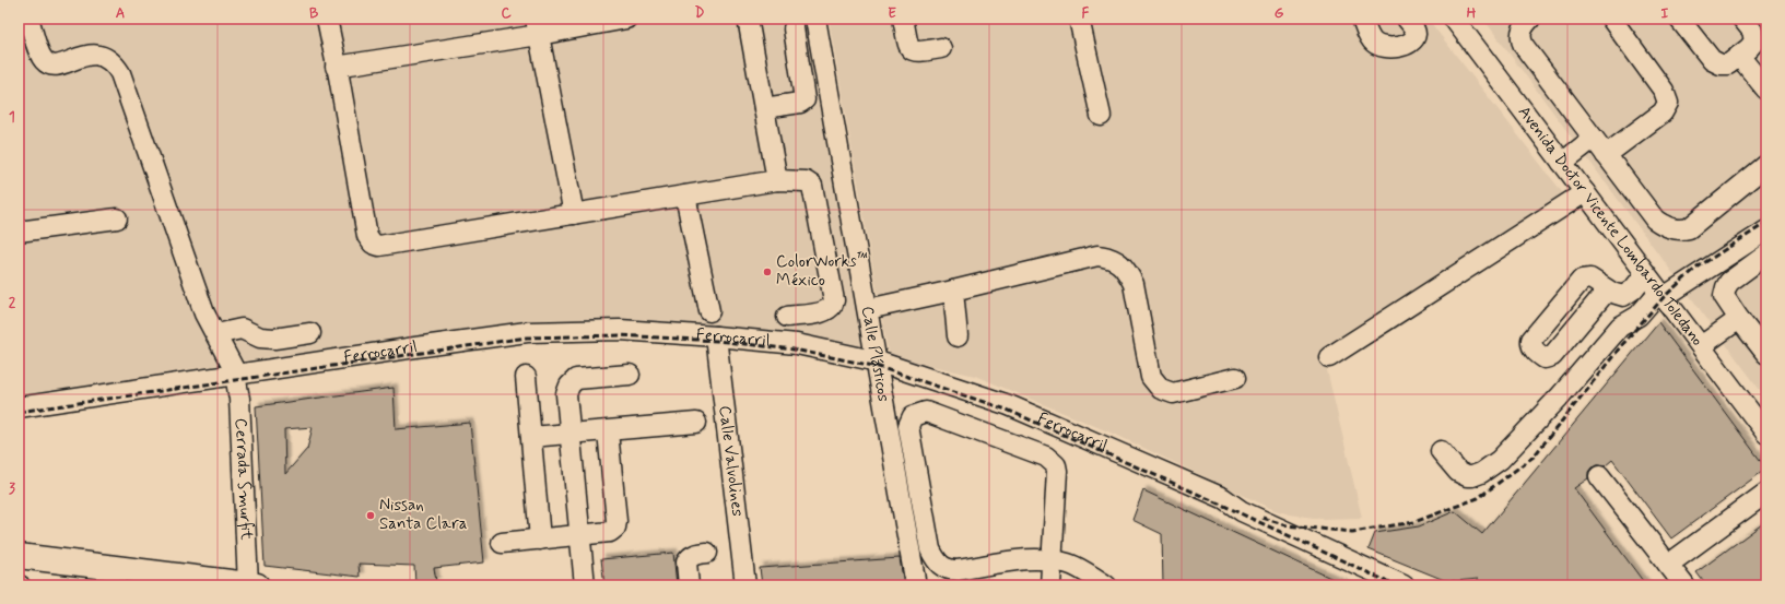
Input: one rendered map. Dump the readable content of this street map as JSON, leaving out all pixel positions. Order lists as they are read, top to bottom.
{
  "streets": {
    "street": [
      "Avenida Doctor Vicente Lombardo Toledano",
      "Ferrocarril",
      "Calle Plásticos",
      "Calle Valvolines",
      "Cerrada Smurfit"
    ]
  },
  "crossings": [
    ["Ferrocarril", "Calle Plásticos"],
    ["Ferrocarril", "Calle Valvolines"],
    ["Ferrocarril", "Cerrada Smurfit"]
  ],
  "places": ["ColorWorks™ México", "Nissan Santa Clara"],
  "grid": {
    "columns": [
      "A",
      "B",
      "C",
      "D",
      "E",
      "F",
      "G",
      "H",
      "I"
    ],
    "rows": ["1", "2", "3"]
  }
}
